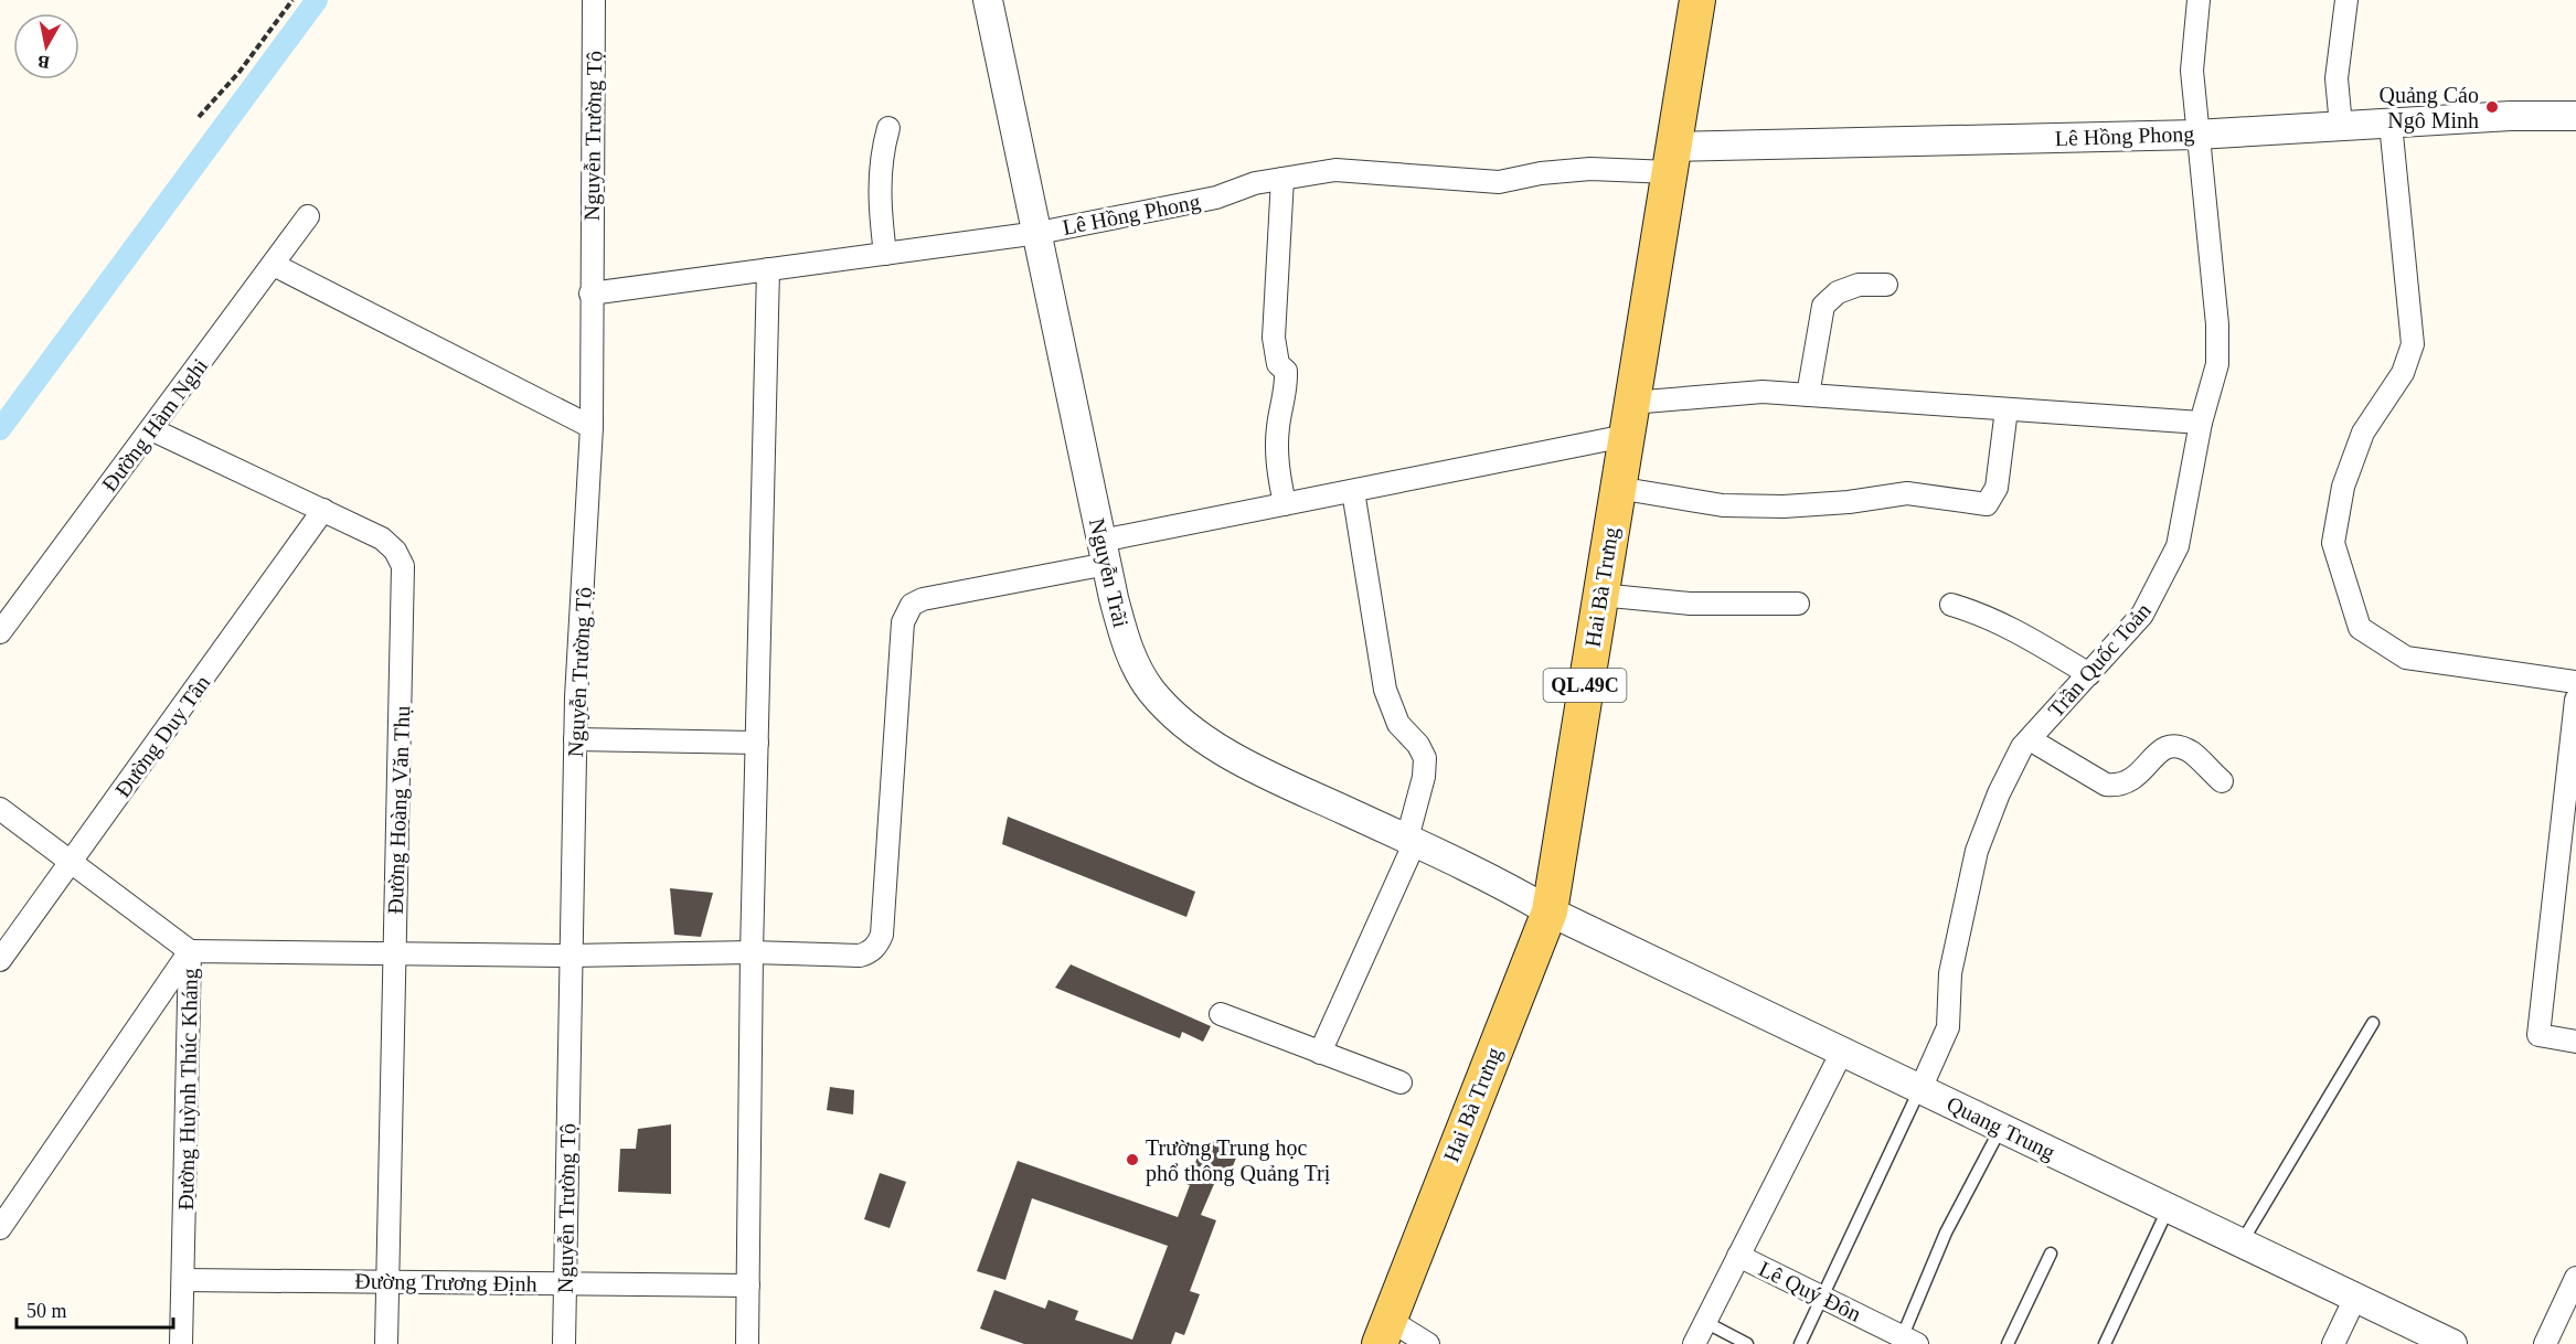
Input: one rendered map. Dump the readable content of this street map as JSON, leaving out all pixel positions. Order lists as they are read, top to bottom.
{
  "streets": {
    "main road": ["Hai Bà Trưng", "QL.49C"],
    "street": [
      "Nguyễn Trường Tộ",
      "Lê Hồng Phong",
      "Đường Hàm Nghi",
      "Nguyễn Trãi",
      "Trần Quốc Toản",
      "Đường Duy Tân",
      "Đường Hoàng Văn Thụ",
      "Đường Huỳnh Thúc Kháng",
      "Quang Trung",
      "Đường Trương Định",
      "Lê Quý Đôn"
    ]
  },
  "crossings": [
    ["Nguyễn Trường Tộ", "Lê Hồng Phong"],
    ["Nguyễn Trường Tộ", "Đường Trương Định"],
    ["Lê Hồng Phong", "Nguyễn Trãi"],
    ["Lê Hồng Phong", "Hai Bà Trưng"],
    ["Lê Hồng Phong", "Trần Quốc Toản"],
    ["Đường Hàm Nghi", "Đường Hoàng Văn Thụ"],
    ["Nguyễn Trãi", "Hai Bà Trưng"],
    ["Nguyễn Trãi", "Quang Trung"],
    ["Hai Bà Trưng", "Quang Trung"],
    ["Trần Quốc Toản", "Quang Trung"],
    ["Đường Duy Tân", "Đường Hoàng Văn Thụ"],
    ["Đường Duy Tân", "Đường Huỳnh Thúc Kháng"],
    ["Đường Hoàng Văn Thụ", "Đường Trương Định"],
    ["Đường Huỳnh Thúc Kháng", "Đường Trương Định"]
  ],
  "places": ["Quảng Cáo Ngô Minh", "Trường Trung học phổ thông Quảng Trị"],
  "scale_bar": "50 m",
  "north": "bottom"
}
